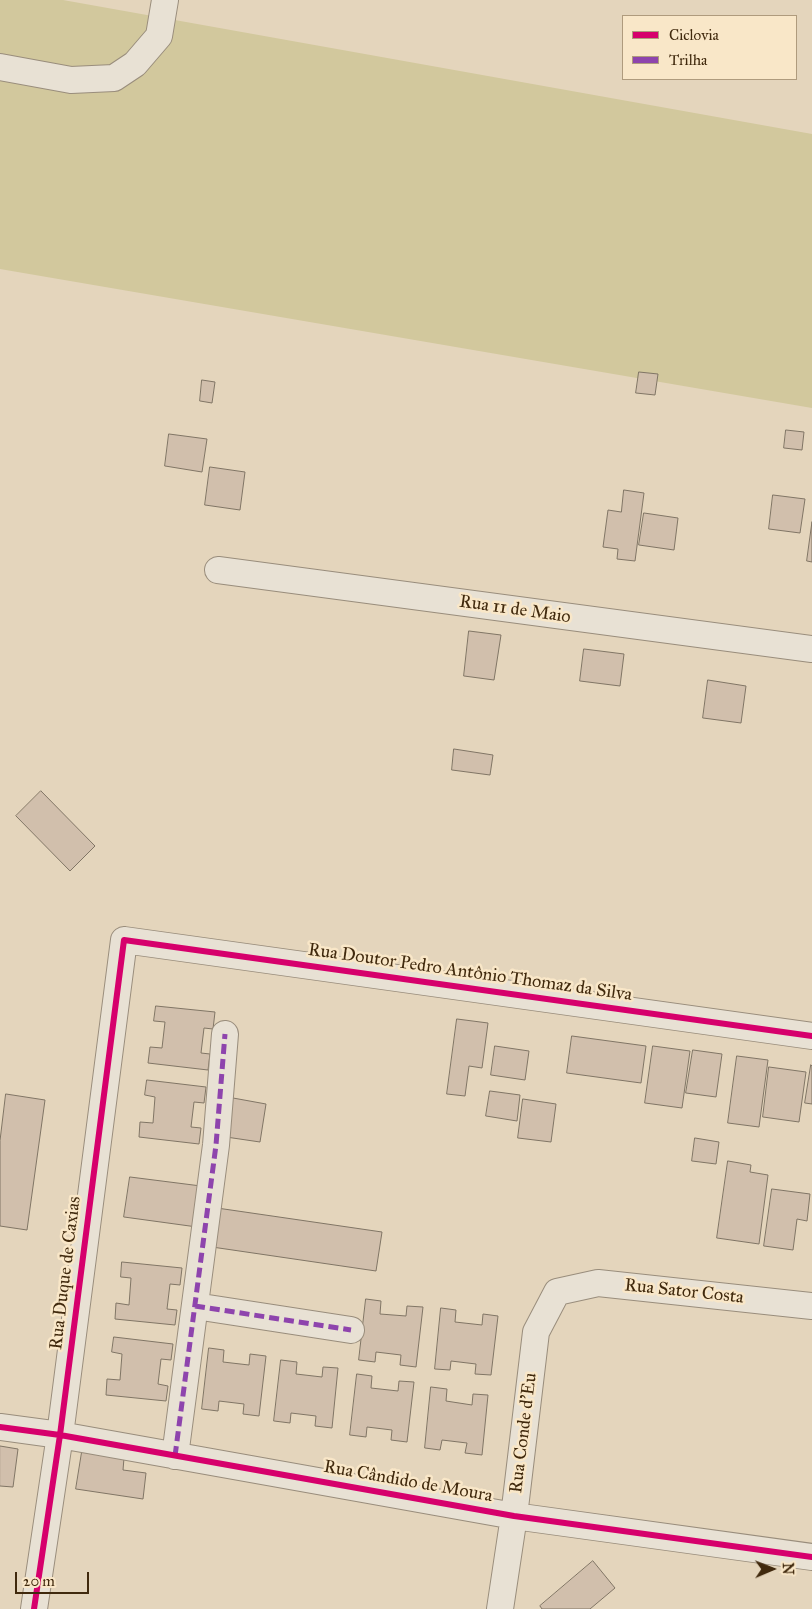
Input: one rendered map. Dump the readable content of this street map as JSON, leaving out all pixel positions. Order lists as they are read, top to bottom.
{
  "streets": {
    "street": [
      "Rua 11 de Maio",
      "Rua Doutor Pedro Antônio Thomaz da Silva",
      "Rua Duque de Caxias",
      "Rua Sator Costa",
      "Rua Conde d'Eu",
      "Rua Cândido de Moura"
    ]
  },
  "crossings": [
    ["Rua Doutor Pedro Antônio Thomaz da Silva", "Rua Duque de Caxias"],
    ["Rua Duque de Caxias", "Rua Cândido de Moura"],
    ["Rua Sator Costa", "Rua Conde d'Eu"],
    ["Rua Conde d'Eu", "Rua Cândido de Moura"]
  ],
  "legend": ["Ciclovia", "Trilha"],
  "scale_bar": "20 m",
  "north": "right"
}
